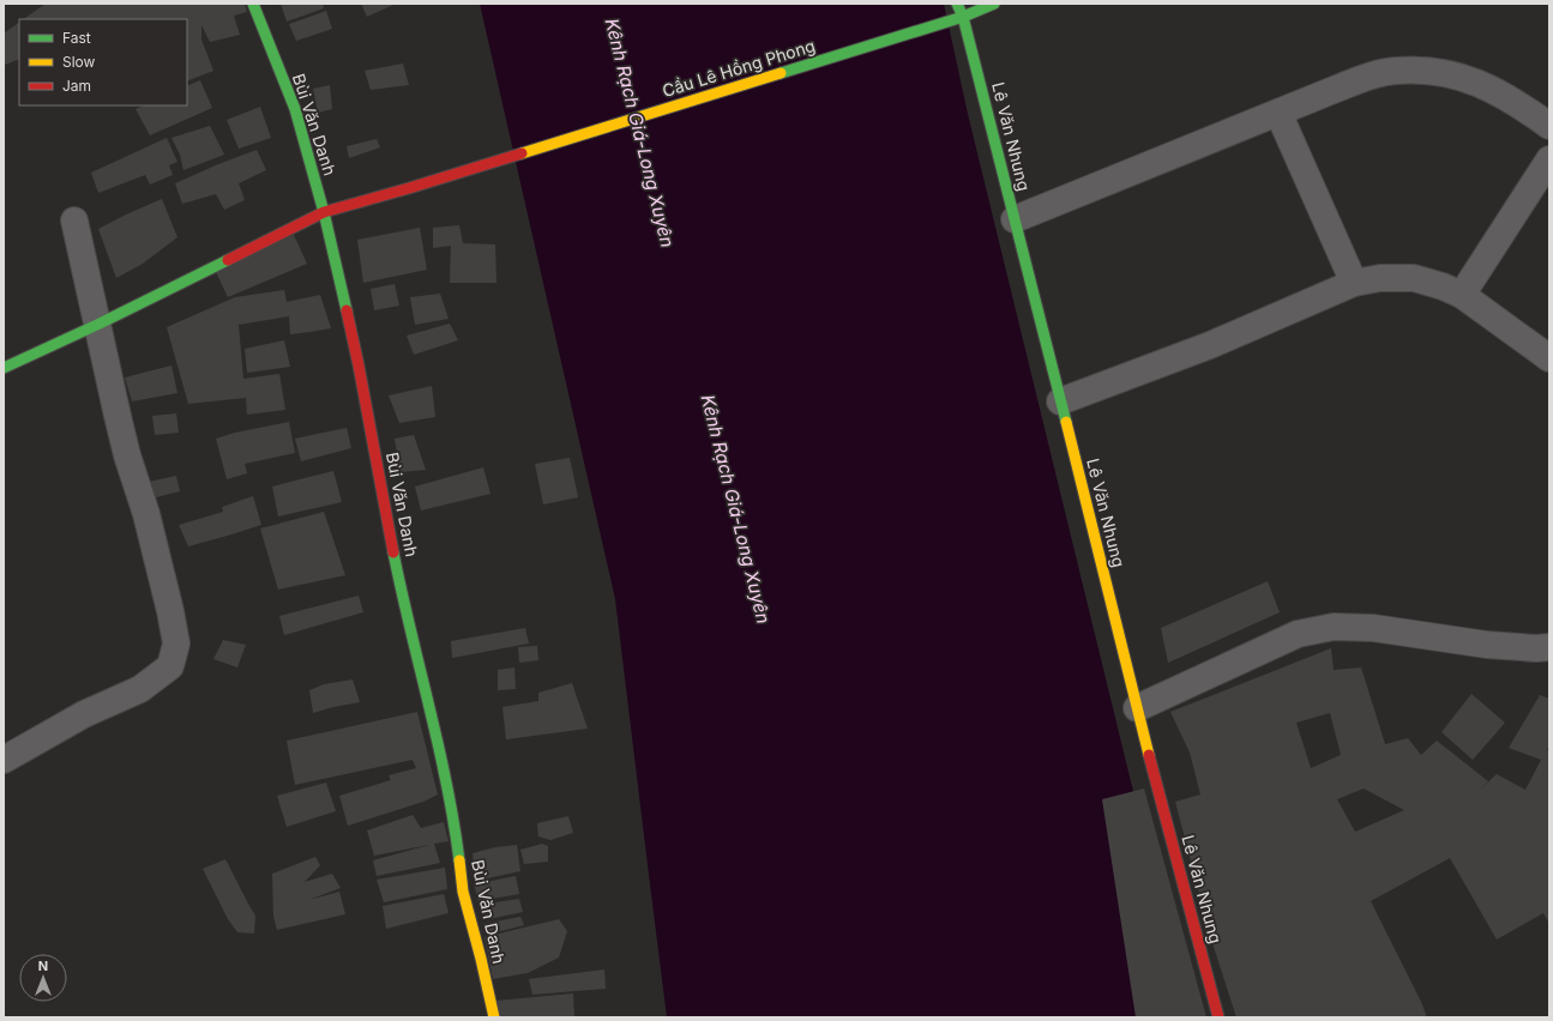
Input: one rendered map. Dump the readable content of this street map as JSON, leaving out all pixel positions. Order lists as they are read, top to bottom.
{
  "streets": {
    "street": ["Cầu Lê Hồng Phong", "Bùi Văn Danh", "Lê Văn Nhung"]
  },
  "crossings": [
    ["Cầu Lê Hồng Phong", "Bùi Văn Danh"],
    ["Cầu Lê Hồng Phong", "Lê Văn Nhung"]
  ],
  "water": ["Kênh Rạch Giá-Long Xuyên"],
  "legend": ["Fast", "Slow", "Jam"],
  "north": "top"
}
